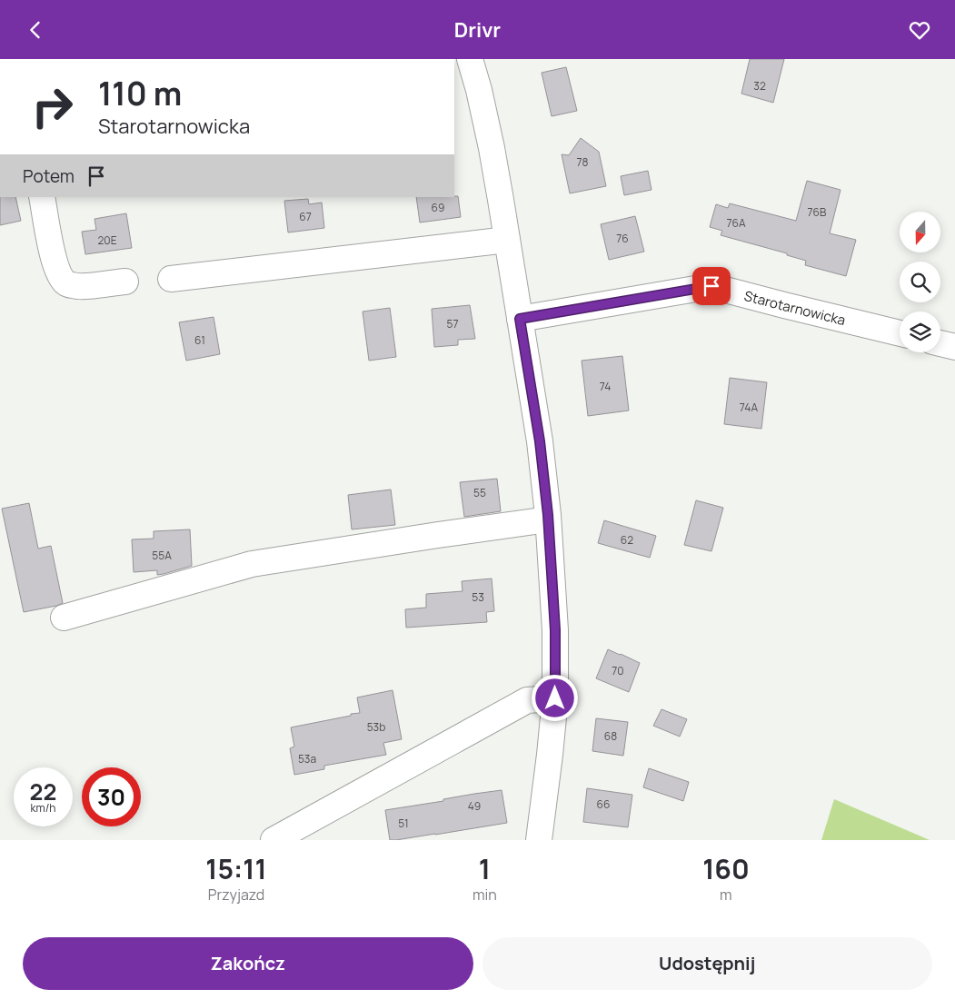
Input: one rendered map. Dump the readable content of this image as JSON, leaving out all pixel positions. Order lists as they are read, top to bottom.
{
  "streets": {
    "street": ["Starotarnowicka"]
  },
  "house_numbers": [
    "32",
    "78",
    "69",
    "76B",
    "67",
    "76A",
    "76",
    "20E",
    "57",
    "61",
    "74",
    "74A",
    "55",
    "62",
    "55A",
    "53",
    "70",
    "53b",
    "68",
    "53a",
    "66",
    "49",
    "51"
  ],
  "north": "bottom",
  "page": {
    "header": "Drivr",
    "turn": ["110 m", "Starotarnowicka"],
    "then": "Potem",
    "speed": "22 km/h",
    "limit": "30",
    "eta": [
      "15:11",
      "Przyjazd",
      "1",
      "min",
      "160",
      "m"
    ],
    "buttons": ["Zakończ", "Udostępnij"]
  }
}
